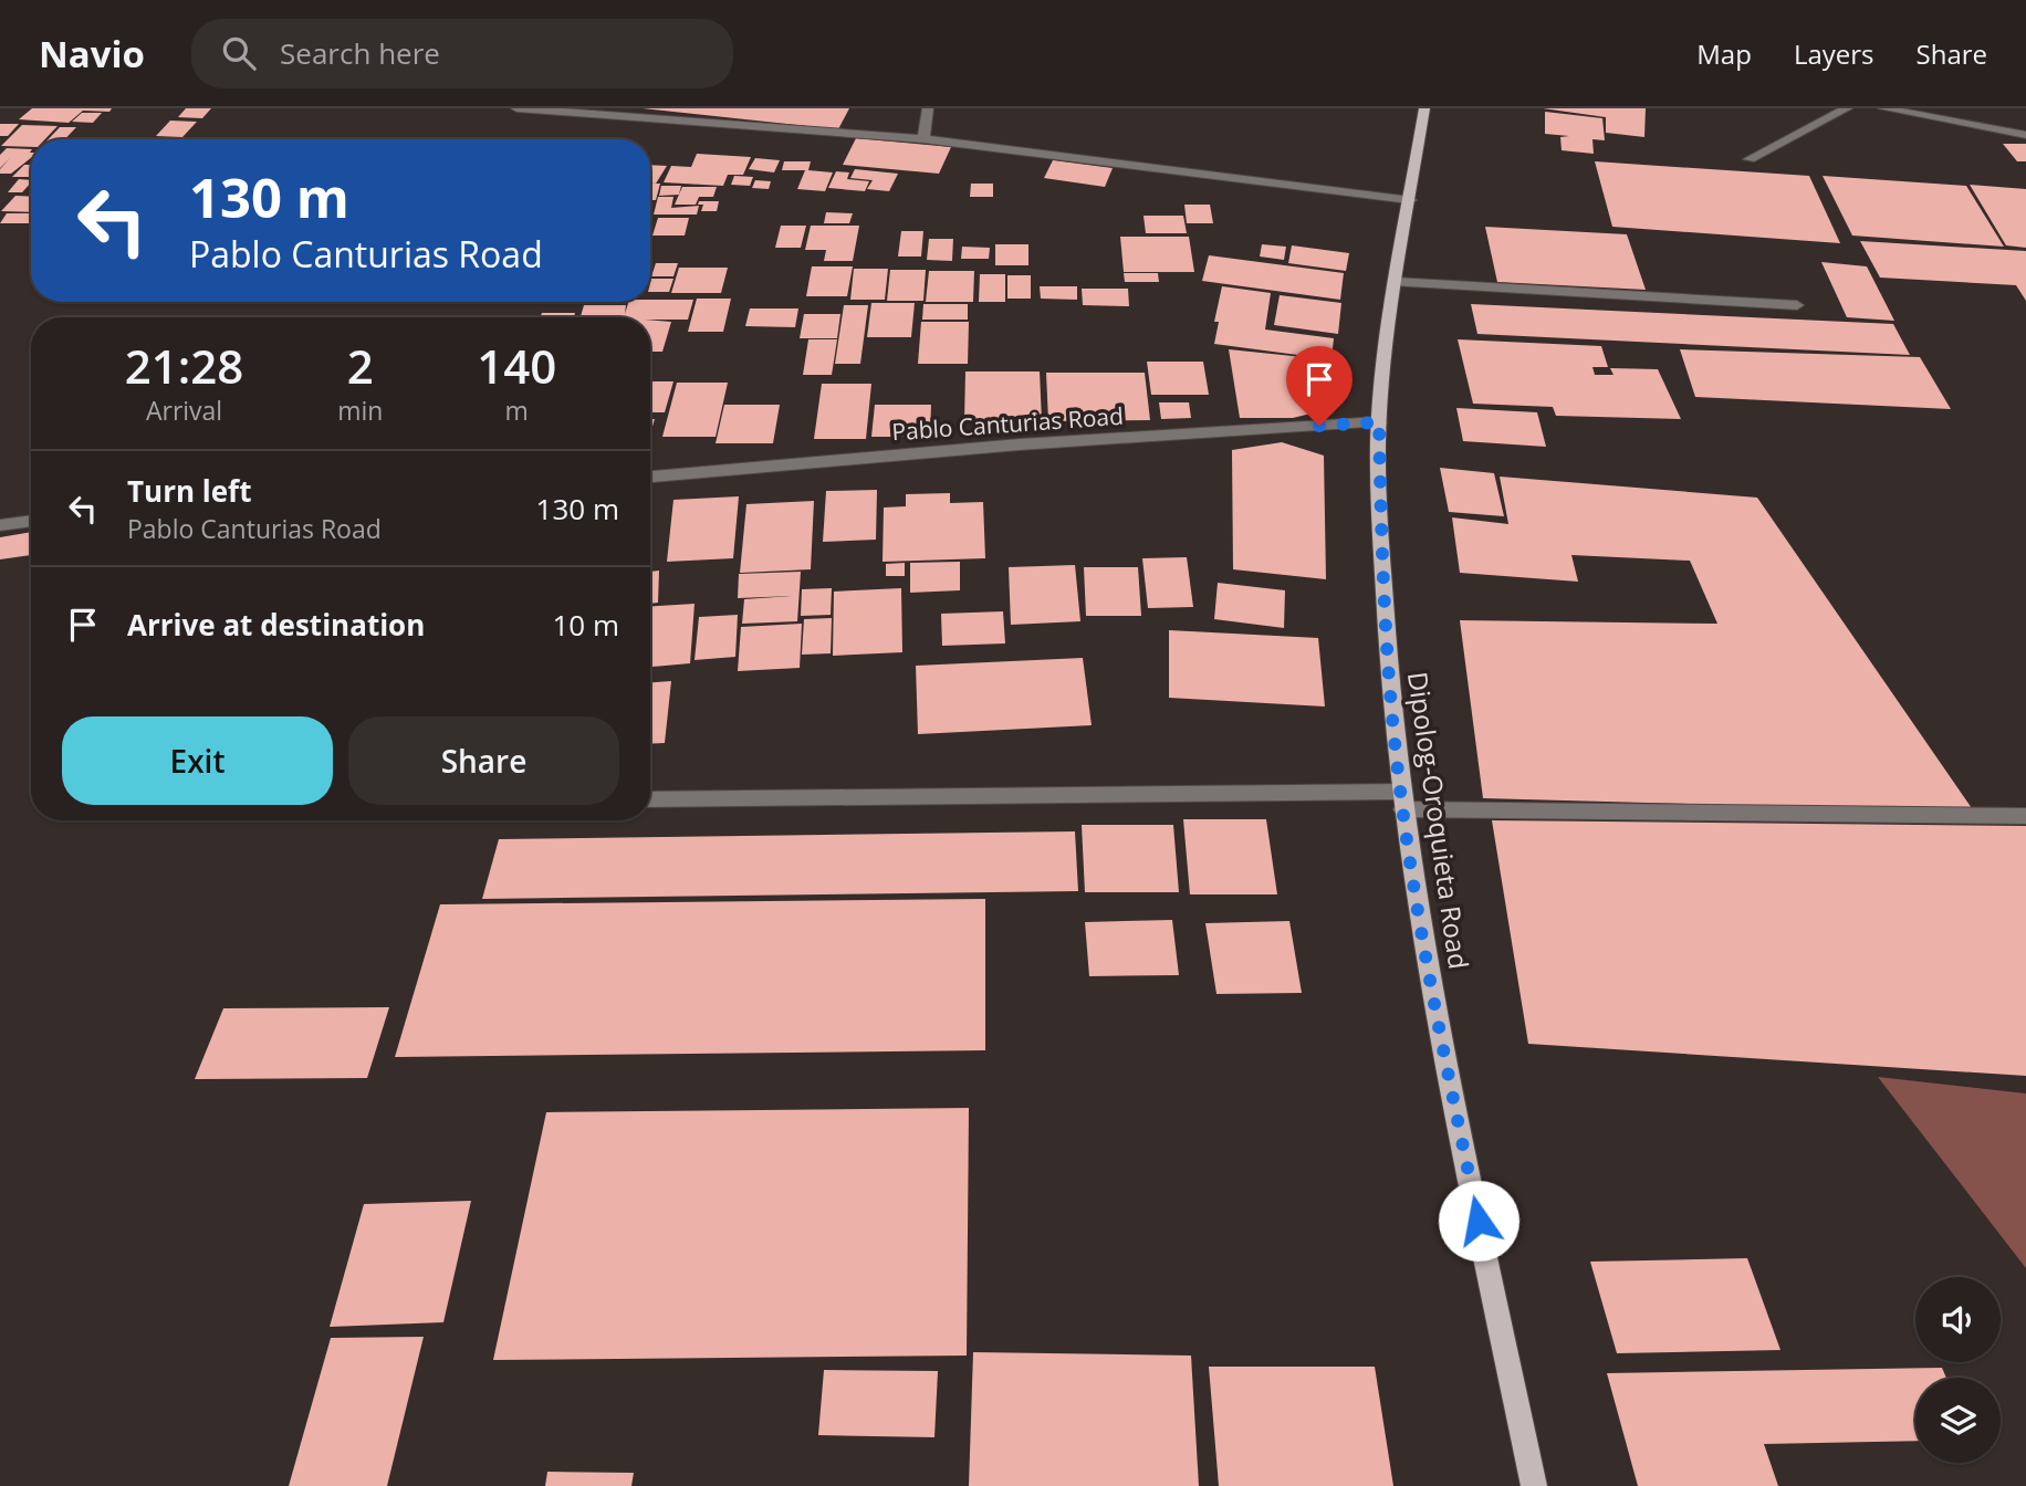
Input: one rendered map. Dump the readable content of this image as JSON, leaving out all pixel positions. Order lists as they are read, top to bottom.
{
  "streets": {
    "main road": ["Dipolog-Oroquieta Road"],
    "street": ["Pablo Canturias Road"]
  },
  "crossings": [
    ["Pablo Canturias Road", "Dipolog-Oroquieta Road"]
  ],
  "page": {
    "header": "Navio",
    "search": "Search here",
    "nav": ["Map", "Layers", "Share"],
    "turn": ["130 m", "Pablo Canturias Road"],
    "eta": [
      "21:28",
      "Arrival",
      "2",
      "min",
      "140",
      "m"
    ],
    "list": [
      {
        "name": "Turn left",
        "note": "Pablo Canturias Road",
        "value": "130 m"
      },
      {
        "name": "Arrive at destination",
        "value": "10 m"
      }
    ],
    "buttons": ["Exit", "Share"]
  }
}
